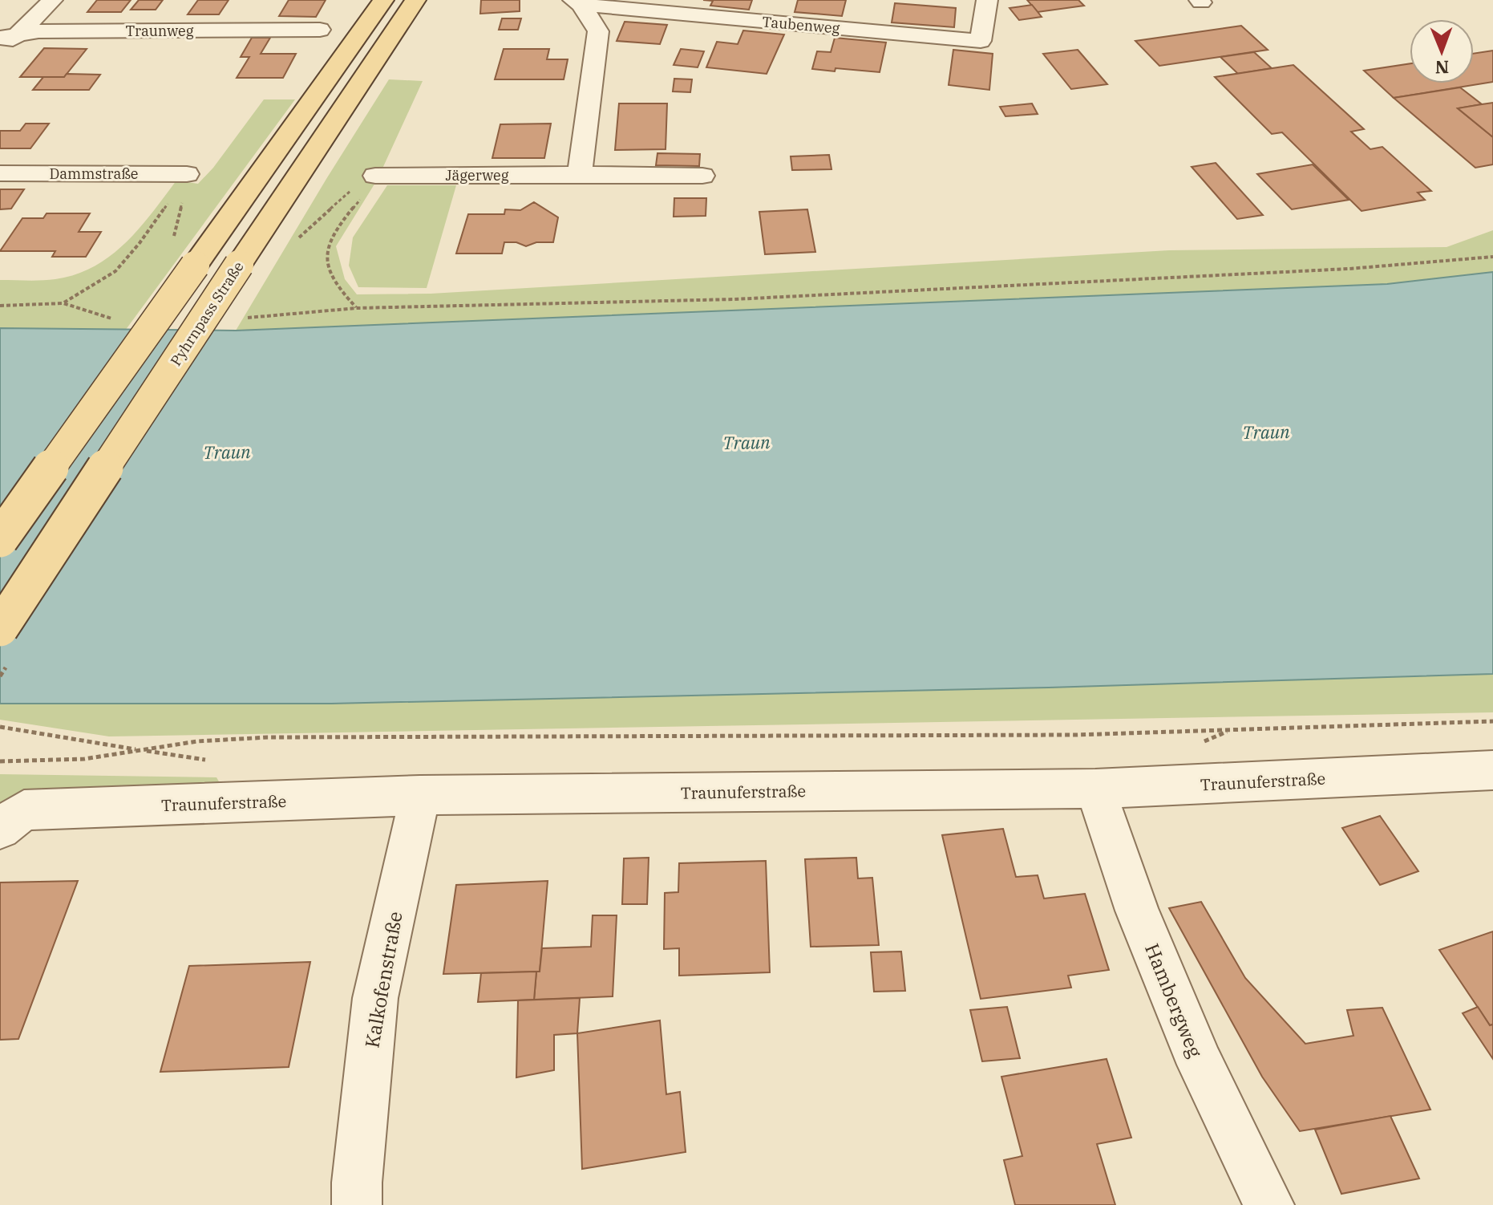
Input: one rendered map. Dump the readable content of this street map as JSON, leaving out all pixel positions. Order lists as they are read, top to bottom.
{
  "streets": {
    "main road": ["Pyhrnpass Straße"],
    "street": [
      "Taubenweg",
      "Traunweg",
      "Dammstraße",
      "Jägerweg",
      "Traunuferstraße",
      "Kalkofenstraße",
      "Hambergweg"
    ]
  },
  "crossings": [
    ["Traunuferstraße", "Kalkofenstraße"],
    ["Traunuferstraße", "Hambergweg"]
  ],
  "water": ["Traun"],
  "north": "bottom"
}
